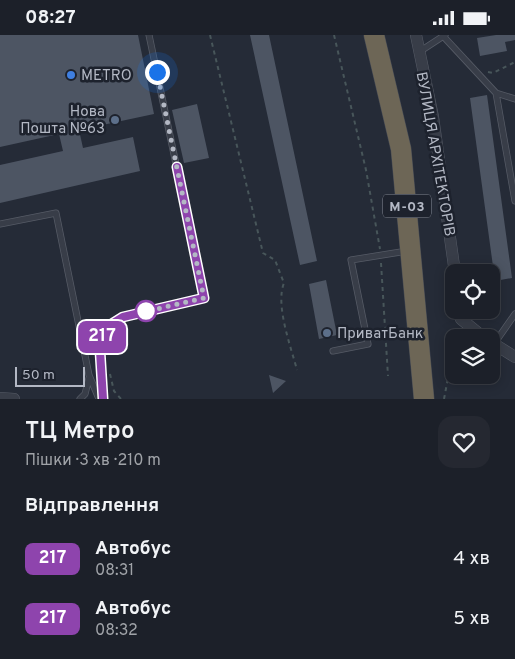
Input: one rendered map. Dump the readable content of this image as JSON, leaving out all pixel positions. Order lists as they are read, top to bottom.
{
  "streets": {
    "highway": ["М-03"],
    "street": ["ВУЛИЦЯ АРХІТЕКТОРІВ"]
  },
  "places": ["METRO", "Нова Пошта №63", "ПриватБанк"],
  "lines": ["bus line 217"],
  "scale_bar": "50 m",
  "page": {
    "status": "08:27",
    "on_map": "217",
    "scale": "50 m",
    "heading": [
      ["ТЦ Метро", "Пішки · 3 хв · 210 m"],
      "Відправлення"
    ],
    "list": [
      {
        "mark": "217",
        "name": "Автобус",
        "note": "08:31",
        "value": "4 хв"
      },
      {
        "mark": "217",
        "name": "Автобус",
        "note": "08:32",
        "value": "5 хв"
      }
    ]
  }
}
